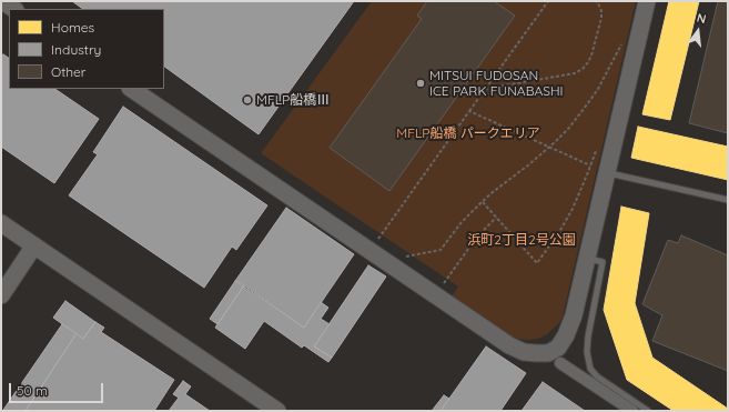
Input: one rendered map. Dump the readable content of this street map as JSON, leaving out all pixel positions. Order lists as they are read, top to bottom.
{
  "parks": ["MFLP船橋 パークエリア", "浜町2丁目2号公園"],
  "places": ["MITSUI FUDOSAN ICE PARK FUNABASHI", "MFLP船橋Ⅲ"],
  "legend": ["Homes", "Industry", "Other"],
  "scale_bar": "50 m",
  "north": "top"
}
